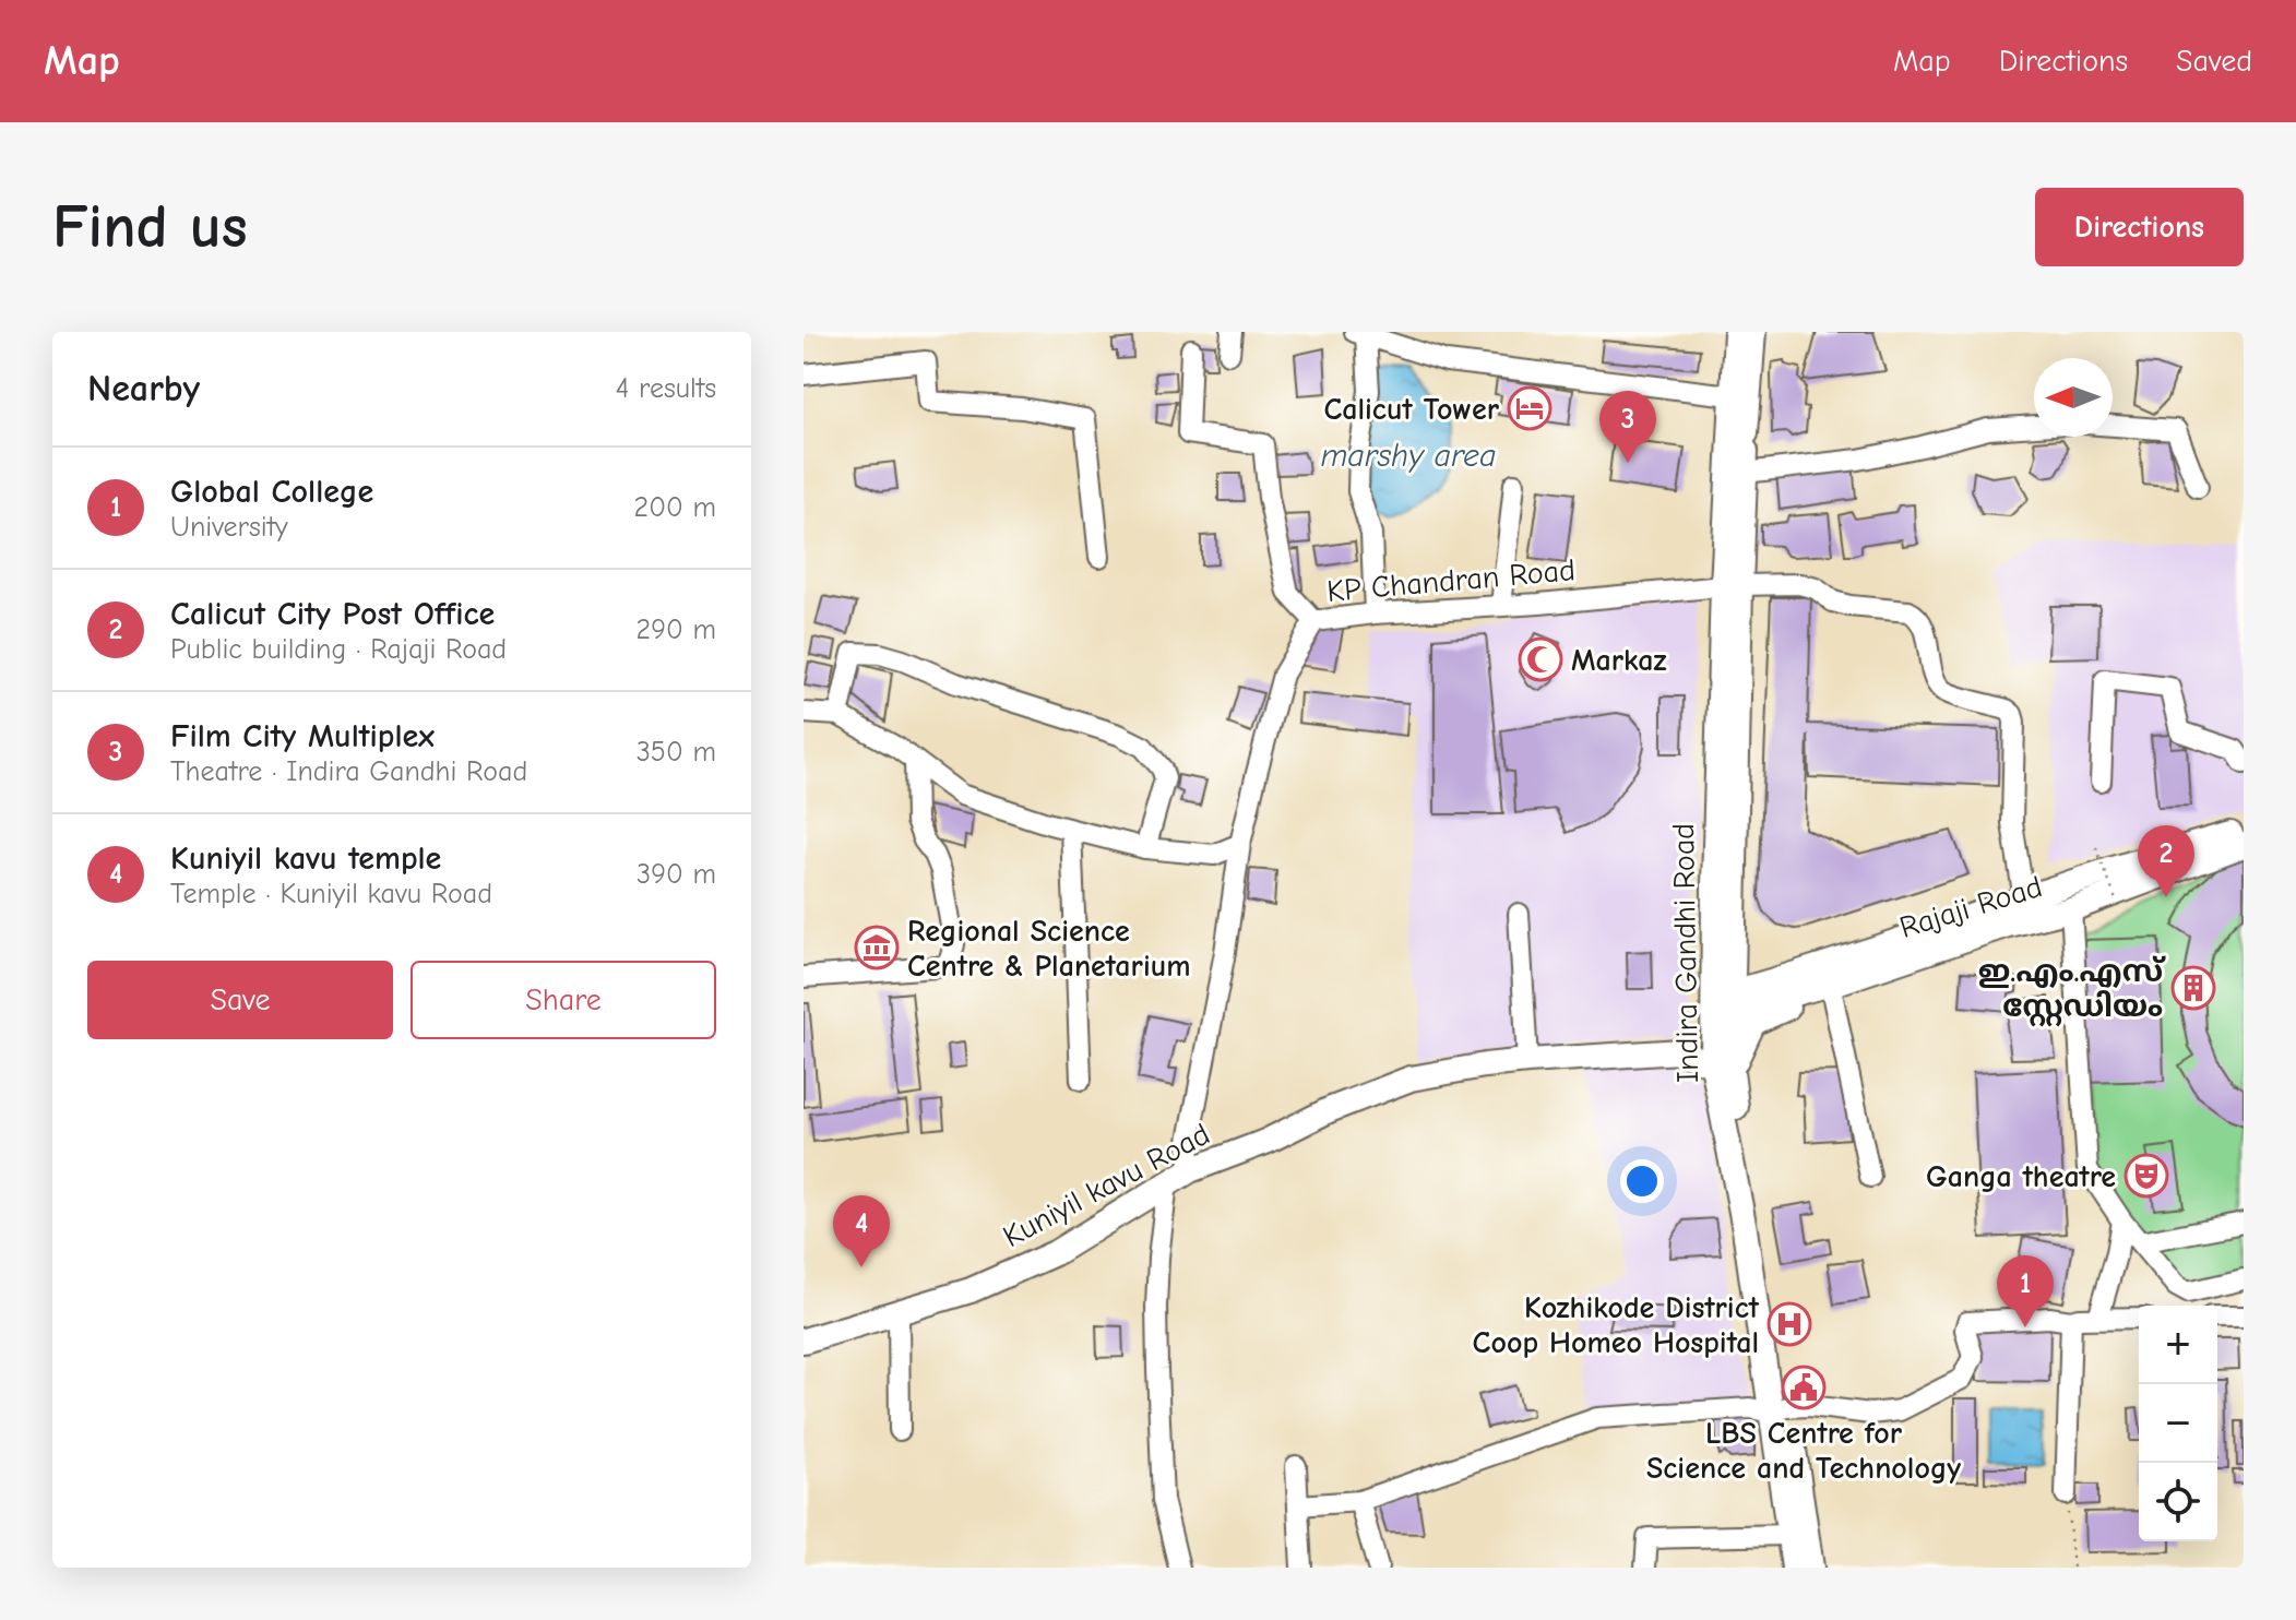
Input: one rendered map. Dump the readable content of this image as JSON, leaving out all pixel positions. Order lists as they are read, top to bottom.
{
  "streets": {
    "main road": ["Rajaji Road", "Indira Gandhi Road", "Kuniyil kavu Road"],
    "street": ["KP Chandran Road"]
  },
  "crossings": [
    ["KP Chandran Road", "Indira Gandhi Road"],
    ["KP Chandran Road", "Kuniyil kavu Road"],
    ["Rajaji Road", "Indira Gandhi Road"],
    ["Indira Gandhi Road", "Kuniyil kavu Road"]
  ],
  "water": ["marshy area"],
  "places": {
    "hotel": ["Calicut Tower"],
    "mosque": ["Markaz"],
    "museum": ["Regional Science Centre & Planetarium"],
    "building": ["ഇ.എം.എസ് സ്റ്റേഡിയം"],
    "theatre": ["Ganga theatre"],
    "hospital": ["Kozhikode District Coop Homeo Hospital"],
    "public building": ["LBS Centre for Science and Technology"]
  },
  "north": "left",
  "page": {
    "header": "Map",
    "nav": ["Map", "Directions", "Saved"],
    "buttons": [
      "Directions",
      ["Save", "Share"]
    ],
    "title": "Find us",
    "heading": ["Nearby", "4 results"],
    "pins": [
      "3",
      "2",
      "4",
      "1"
    ],
    "list": [
      {
        "mark": "1",
        "name": "Global College",
        "note": "University",
        "value": "200 m"
      },
      {
        "mark": "2",
        "name": "Calicut City Post Office",
        "note": "Public building · Rajaji Road",
        "value": "290 m"
      },
      {
        "mark": "3",
        "name": "Film City Multiplex",
        "note": "Theatre · Indira Gandhi Road",
        "value": "350 m"
      },
      {
        "mark": "4",
        "name": "Kuniyil kavu temple",
        "note": "Temple · Kuniyil kavu Road",
        "value": "390 m"
      }
    ],
    "map_buttons": ["+", "−"]
  }
}
